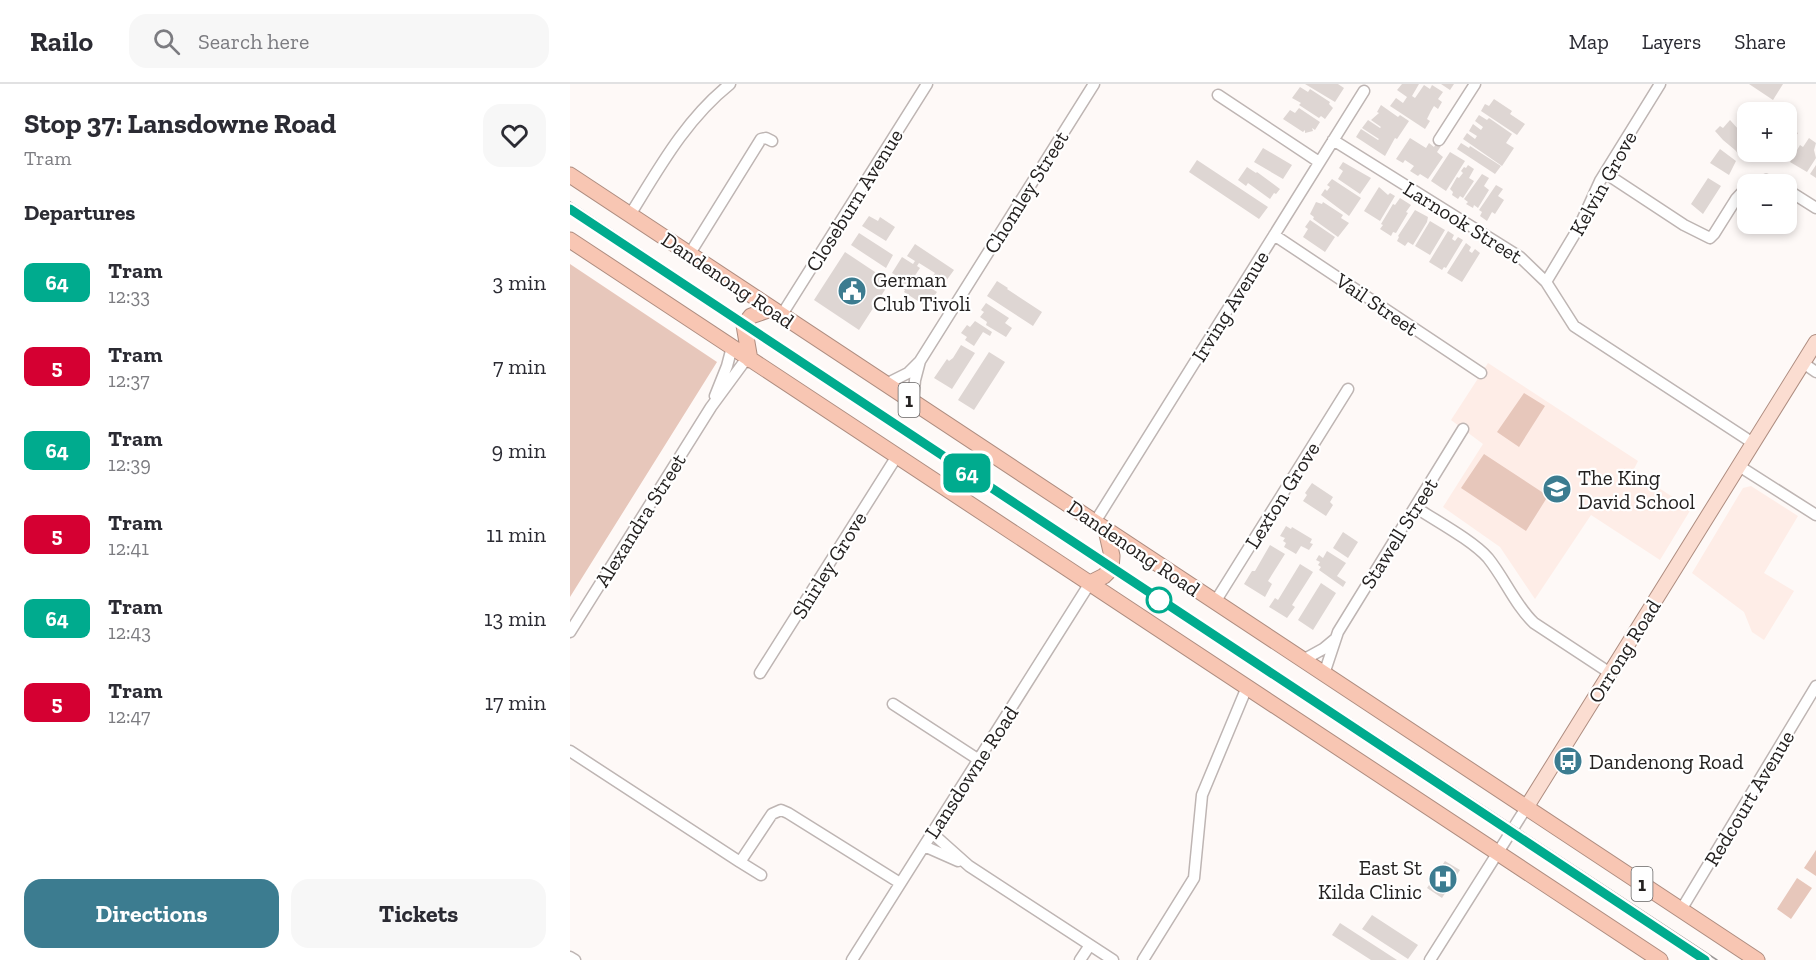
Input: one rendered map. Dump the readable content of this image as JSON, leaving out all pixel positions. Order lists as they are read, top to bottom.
{
  "streets": {
    "highway": ["Dandenong Road", "1"],
    "main road": ["Orrong Road"],
    "street": [
      "Kelvin Grove",
      "Chomley Street",
      "Closeburn Avenue",
      "Larnook Street",
      "Vail Street",
      "Irving Avenue",
      "Lexton Grove",
      "Alexandra Street",
      "Stawell Street",
      "Shirley Grove",
      "Lansdowne Road",
      "Redcourt Avenue"
    ]
  },
  "crossings": [
    ["Kelvin Grove", "Larnook Street"],
    ["Chomley Street", "Dandenong Road"],
    ["Closeburn Avenue", "Dandenong Road"],
    ["Larnook Street", "Irving Avenue"],
    ["Larnook Street", "Orrong Road"],
    ["Dandenong Road", "Irving Avenue"],
    ["Dandenong Road", "Lexton Grove"],
    ["Dandenong Road", "Stawell Street"],
    ["Dandenong Road", "Orrong Road"],
    ["Dandenong Road", "Redcourt Avenue"],
    ["Vail Street", "Irving Avenue"]
  ],
  "places": {
    "public building": ["German Club Tivoli"],
    "school or university": ["The King David School"],
    "bus stop": ["Dandenong Road"],
    "hospital": ["East St Kilda Clinic"]
  },
  "lines": ["tram line 64"],
  "page": {
    "header": "Railo",
    "search": "Search here",
    "nav": ["Map", "Layers", "Share"],
    "heading": [
      ["Stop 37: Lansdowne Road", "Tram"],
      "Departures"
    ],
    "on_map": "64",
    "map_buttons": ["+", "−"],
    "list": [
      {
        "mark": "64",
        "name": "Tram",
        "note": "12:33",
        "value": "3 min"
      },
      {
        "mark": "5",
        "name": "Tram",
        "note": "12:37",
        "value": "7 min"
      },
      {
        "mark": "64",
        "name": "Tram",
        "note": "12:39",
        "value": "9 min"
      },
      {
        "mark": "5",
        "name": "Tram",
        "note": "12:41",
        "value": "11 min"
      },
      {
        "mark": "64",
        "name": "Tram",
        "note": "12:43",
        "value": "13 min"
      },
      {
        "mark": "5",
        "name": "Tram",
        "note": "12:47",
        "value": "17 min"
      }
    ],
    "buttons": ["Directions", "Tickets"]
  }
}
